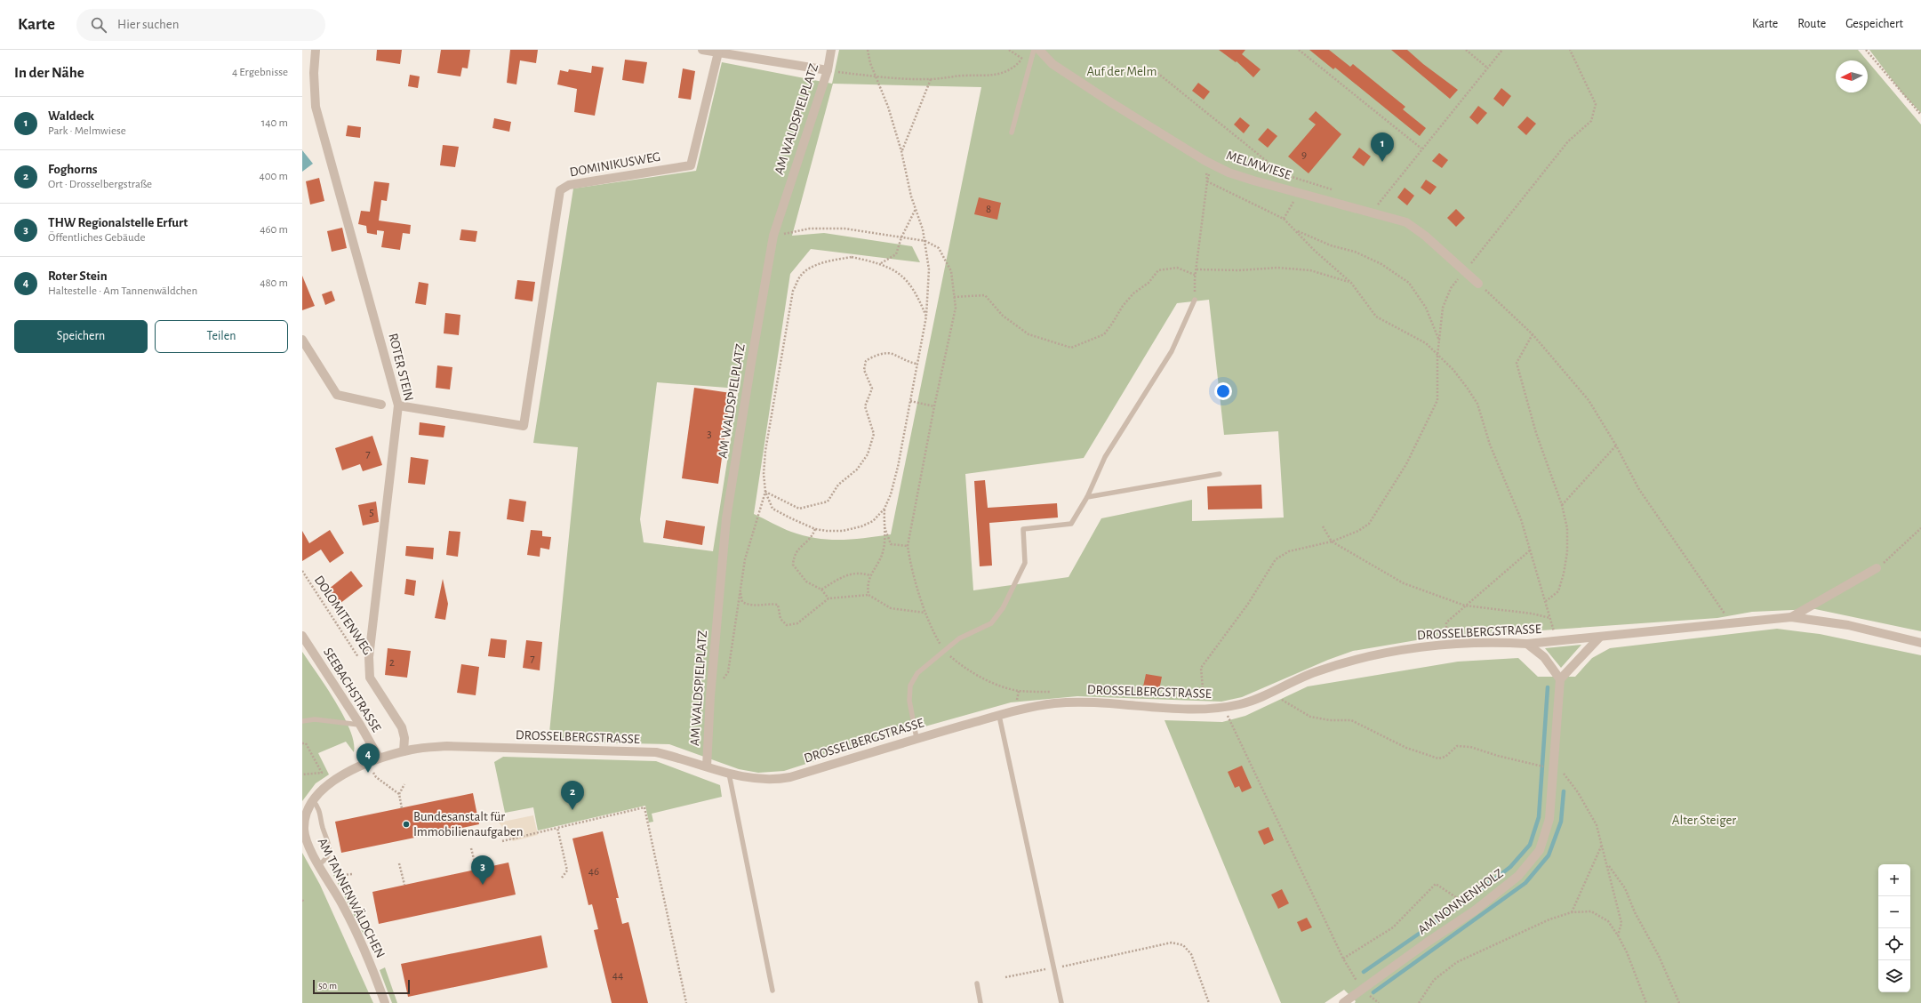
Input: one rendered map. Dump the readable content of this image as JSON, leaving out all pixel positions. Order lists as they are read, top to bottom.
{
  "streets": {
    "street": [
      "AM WALDSPIELPLATZ",
      "DOMINIKUSWEG",
      "MELMWIESE",
      "ROTER STEIN",
      "DROSSELBERGSTRASSE",
      "SEEBACHSTRASSE",
      "AM TANNENWÄLDCHEN",
      "AM NONNENHOLZ"
    ],
    "path": ["DOLOMITENWEG"]
  },
  "crossings": [
    ["AM WALDSPIELPLATZ", "DROSSELBERGSTRASSE"],
    ["DOMINIKUSWEG", "ROTER STEIN"],
    ["ROTER STEIN", "DOLOMITENWEG"],
    ["ROTER STEIN", "DROSSELBERGSTRASSE"],
    ["DROSSELBERGSTRASSE", "SEEBACHSTRASSE"],
    ["DROSSELBERGSTRASSE", "AM TANNENWÄLDCHEN"],
    ["SEEBACHSTRASSE", "AM TANNENWÄLDCHEN"]
  ],
  "parks": ["Auf der Melm", "Alter Steiger"],
  "places": ["Bundesanstalt für Immobilienaufgaben"],
  "house_numbers": [
    "9",
    "8",
    "3",
    "7",
    "5",
    "7",
    "2",
    "46",
    "44"
  ],
  "scale_bar": "50 m",
  "north": "left",
  "page": {
    "header": "Karte",
    "search": "Hier suchen",
    "nav": ["Karte", "Route", "Gespeichert"],
    "heading": ["In der Nähe", "4 Ergebnisse"],
    "list": [
      {
        "mark": "1",
        "name": "Waldeck",
        "note": "Park · Melmwiese",
        "value": "140 m"
      },
      {
        "mark": "2",
        "name": "Foghorns",
        "note": "Ort · Drosselbergstraße",
        "value": "400 m"
      },
      {
        "mark": "3",
        "name": "THW Regionalstelle Erfurt",
        "note": "Öffentliches Gebäude",
        "value": "460 m"
      },
      {
        "mark": "4",
        "name": "Roter Stein",
        "note": "Haltestelle · Am Tannenwäldchen",
        "value": "480 m"
      }
    ],
    "pins": [
      "1",
      "4",
      "2",
      "3"
    ],
    "buttons": ["Speichern", "Teilen"],
    "map_buttons": ["+", "−"],
    "scale": "50 m"
  }
}
